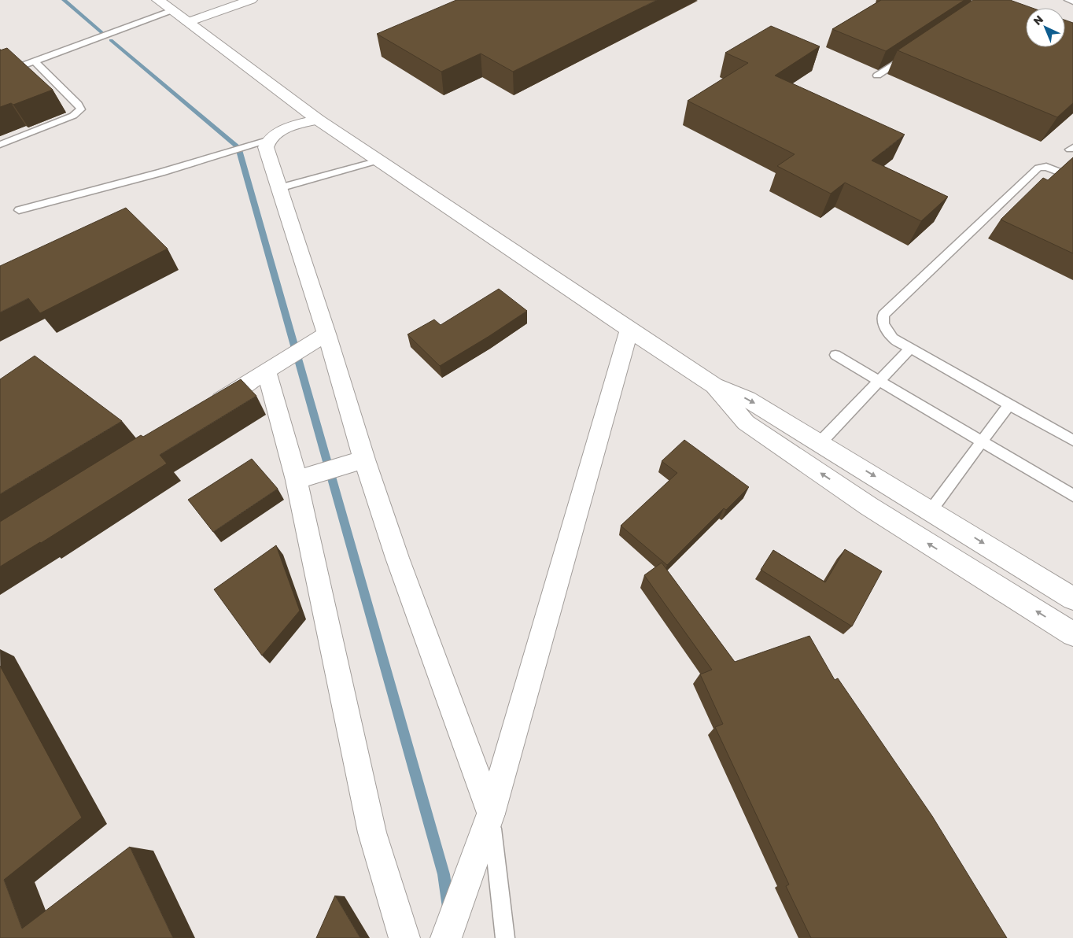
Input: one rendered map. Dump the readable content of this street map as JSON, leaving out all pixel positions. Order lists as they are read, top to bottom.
{
  "north": "top left"
}
